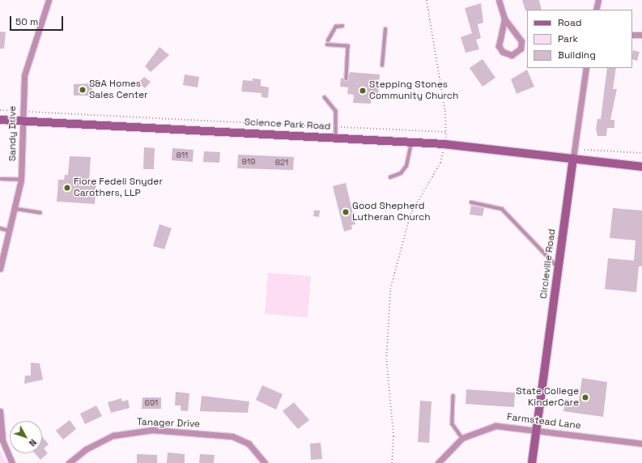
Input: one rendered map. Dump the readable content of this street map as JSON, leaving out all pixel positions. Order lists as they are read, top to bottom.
{
  "streets": {
    "main road": ["Science Park Road", "Circleville Road"],
    "street": ["Sandy Drive", "Farmstead Lane", "Tanager Drive"]
  },
  "crossings": [
    ["Science Park Road", "Sandy Drive"],
    ["Science Park Road", "Circleville Road"],
    ["Circleville Road", "Farmstead Lane"]
  ],
  "places": [
    "S&A Homes Sales Center",
    "Stepping Stones Community Church",
    "Fiore Fedeli Snyder Carothers, LLP",
    "Good Shepherd Lutheran Church",
    "State College KinderCare"
  ],
  "house_numbers": [
    "811",
    "819",
    "821",
    "691"
  ],
  "legend": ["Road", "Park", "Building"],
  "scale_bar": "50 m",
  "north": "bottom right"
}
